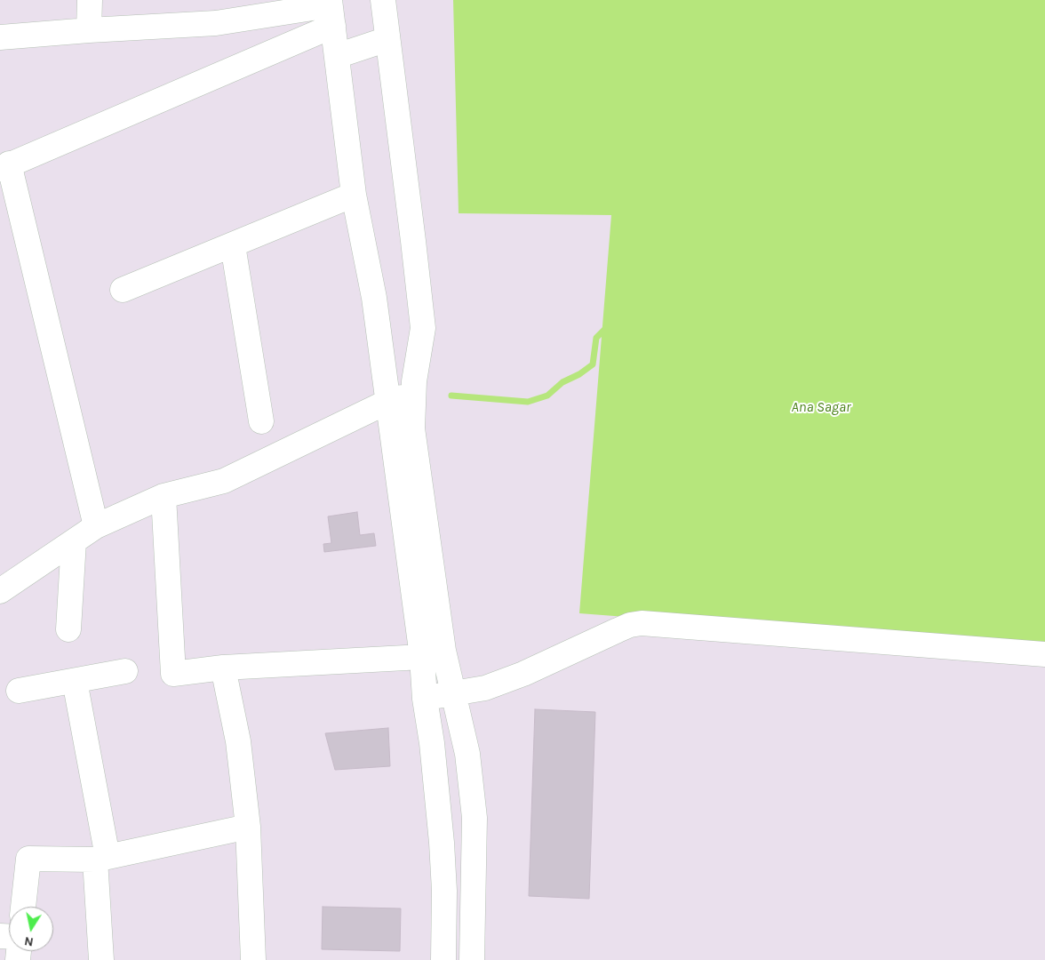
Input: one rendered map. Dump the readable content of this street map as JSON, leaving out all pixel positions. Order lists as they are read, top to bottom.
{
  "water": ["Ana Sagar"],
  "north": "bottom"
}
